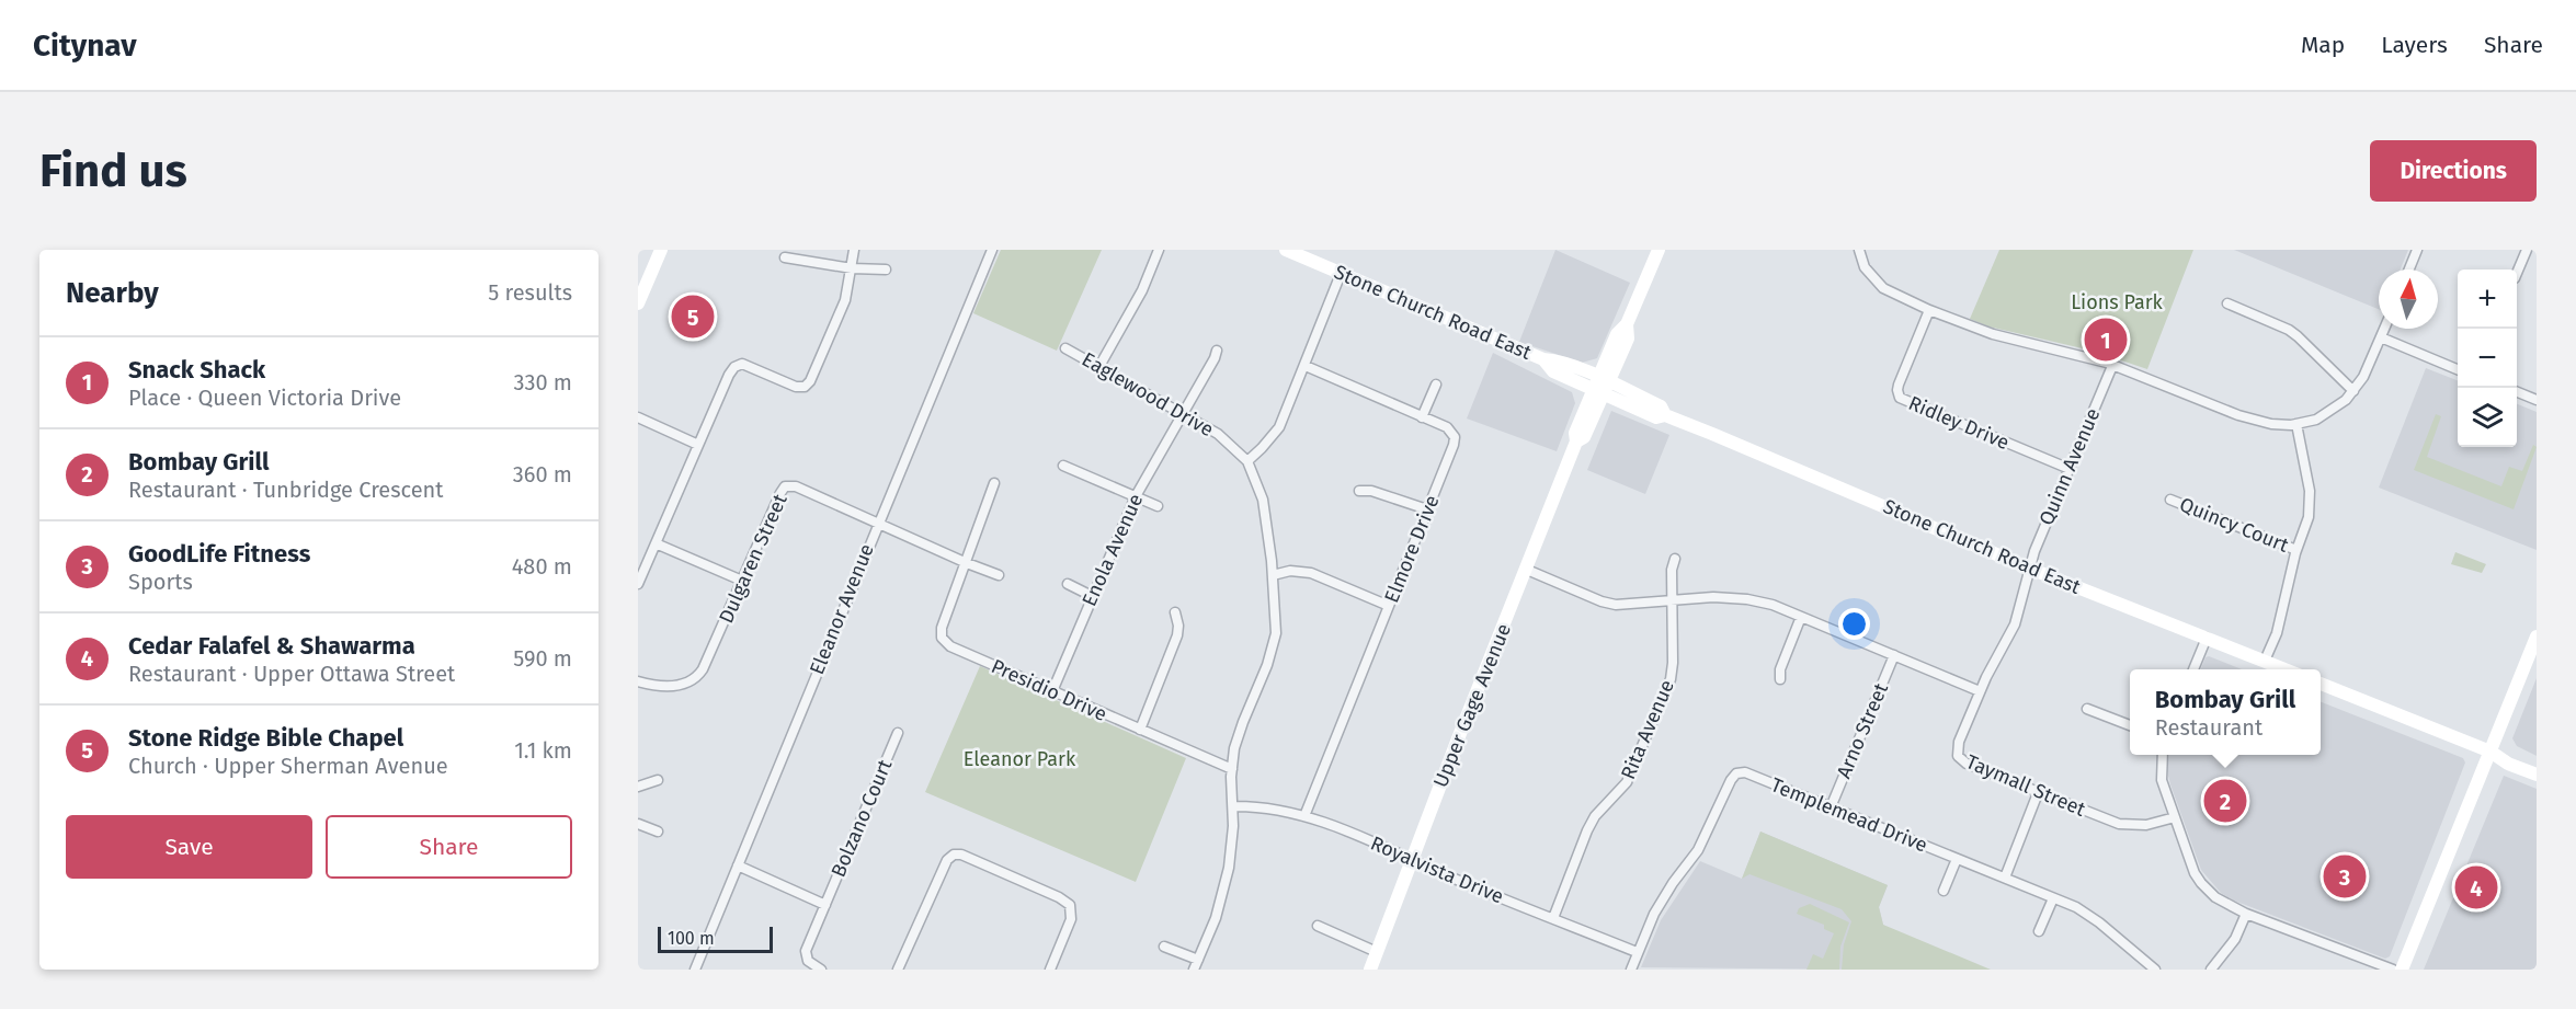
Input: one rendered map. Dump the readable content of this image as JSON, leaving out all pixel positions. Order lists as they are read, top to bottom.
{
  "streets": {
    "main road": ["Stone Church Road East", "Upper Gage Avenue"],
    "street": [
      "Eaglewood Drive",
      "Ridley Drive",
      "Quinn Avenue",
      "Quincy Court",
      "Elmore Drive",
      "Enola Avenue",
      "Dulgaren Street",
      "Eleanor Avenue",
      "Presidio Drive",
      "Rita Avenue",
      "Arno Street",
      "Taymall Street",
      "Templemead Drive",
      "Bolzano Court",
      "Royalvista Drive"
    ]
  },
  "crossings": [
    ["Stone Church Road East", "Quinn Avenue"],
    ["Stone Church Road East", "Upper Gage Avenue"],
    ["Stone Church Road East", "Taymall Street"],
    ["Eaglewood Drive", "Enola Avenue"],
    ["Eaglewood Drive", "Presidio Drive"],
    ["Eaglewood Drive", "Royalvista Drive"],
    ["Ridley Drive", "Quinn Avenue"],
    ["Quinn Avenue", "Taymall Street"],
    ["Elmore Drive", "Royalvista Drive"],
    ["Enola Avenue", "Presidio Drive"],
    ["Dulgaren Street", "Eleanor Avenue"],
    ["Dulgaren Street", "Presidio Drive"],
    ["Upper Gage Avenue", "Royalvista Drive"],
    ["Rita Avenue", "Royalvista Drive"],
    ["Arno Street", "Templemead Drive"],
    ["Templemead Drive", "Royalvista Drive"]
  ],
  "parks": ["Lions Park", "Eleanor Park"],
  "scale_bar": "100 m",
  "north": "top",
  "page": {
    "header": "Citynav",
    "nav": ["Map", "Layers", "Share"],
    "buttons": [
      "Directions",
      ["Save", "Share"]
    ],
    "title": "Find us",
    "heading": ["Nearby", "5 results"],
    "map_buttons": ["+", "−"],
    "pins": [
      "5",
      "1",
      "2",
      "3",
      "4"
    ],
    "list": [
      {
        "mark": "1",
        "name": "Snack Shack",
        "note": "Place · Queen Victoria Drive",
        "value": "330 m"
      },
      {
        "mark": "2",
        "name": "Bombay Grill",
        "note": "Restaurant · Tunbridge Crescent",
        "value": "360 m"
      },
      {
        "mark": "3",
        "name": "GoodLife Fitness",
        "note": "Sports",
        "value": "480 m"
      },
      {
        "mark": "4",
        "name": "Cedar Falafel & Shawarma",
        "note": "Restaurant · Upper Ottawa Street",
        "value": "590 m"
      },
      {
        "mark": "5",
        "name": "Stone Ridge Bible Chapel",
        "note": "Church · Upper Sherman Avenue",
        "value": "1.1 km"
      }
    ],
    "popup": ["Bombay Grill", "Restaurant"],
    "scale": "100 m"
  }
}
